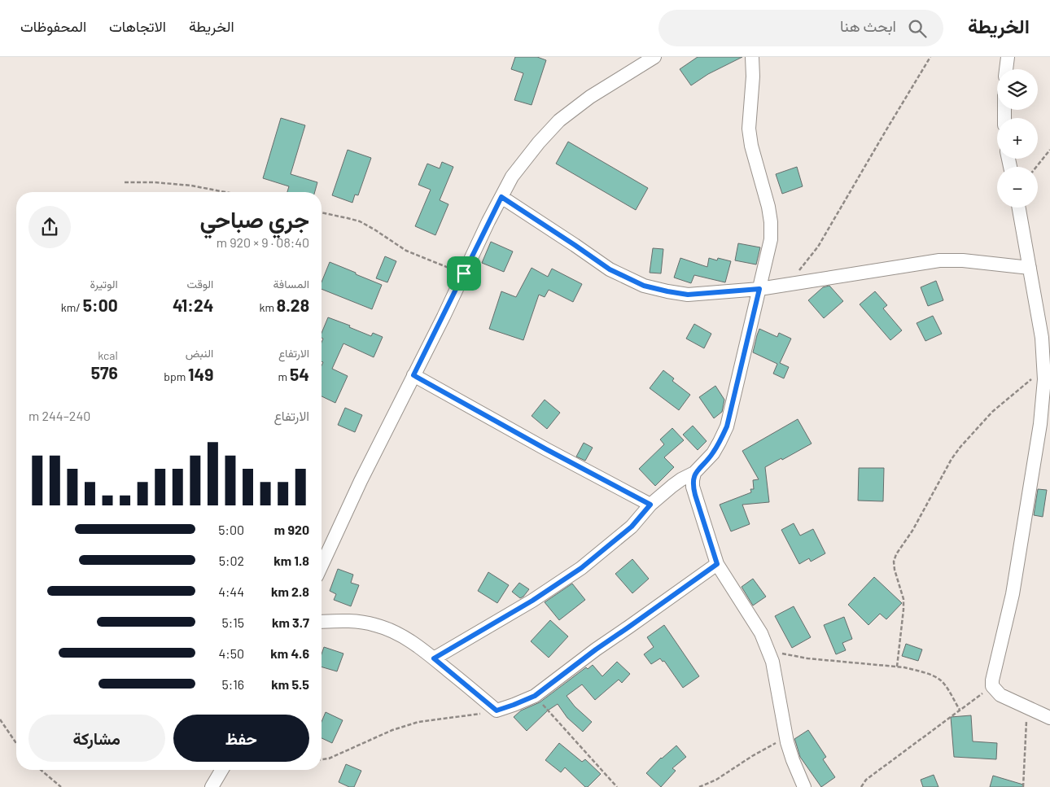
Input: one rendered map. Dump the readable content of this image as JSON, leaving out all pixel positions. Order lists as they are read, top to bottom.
{
  "page": {
    "header": "الخريطة",
    "search": "ابحث هنا",
    "nav": ["الخريطة", "الاتجاهات", "المحفوظات"],
    "map_buttons": ["+", "−"],
    "heading": ["جري صباحي", "08:40 · 9 × 920 m"],
    "stats": [
      ["المسافة", "8.28 km"],
      ["الوقت", "41:24"],
      ["الوتيرة", "5:00 /km"],
      ["الارتفاع", "54 m"],
      ["النبض", "149 bpm"],
      ["kcal", "576"]
    ],
    "chart": ["الارتفاع", "240–244 m"],
    "list": [
      {
        "name": "920 m",
        "note": "5:00"
      },
      {
        "name": "1.8 km",
        "note": "5:02"
      },
      {
        "name": "2.8 km",
        "note": "4:44"
      },
      {
        "name": "3.7 km",
        "note": "5:15"
      },
      {
        "name": "4.6 km",
        "note": "4:50"
      },
      {
        "name": "5.5 km",
        "note": "5:16"
      }
    ],
    "buttons": ["حفظ", "مشاركة"]
  }
}
